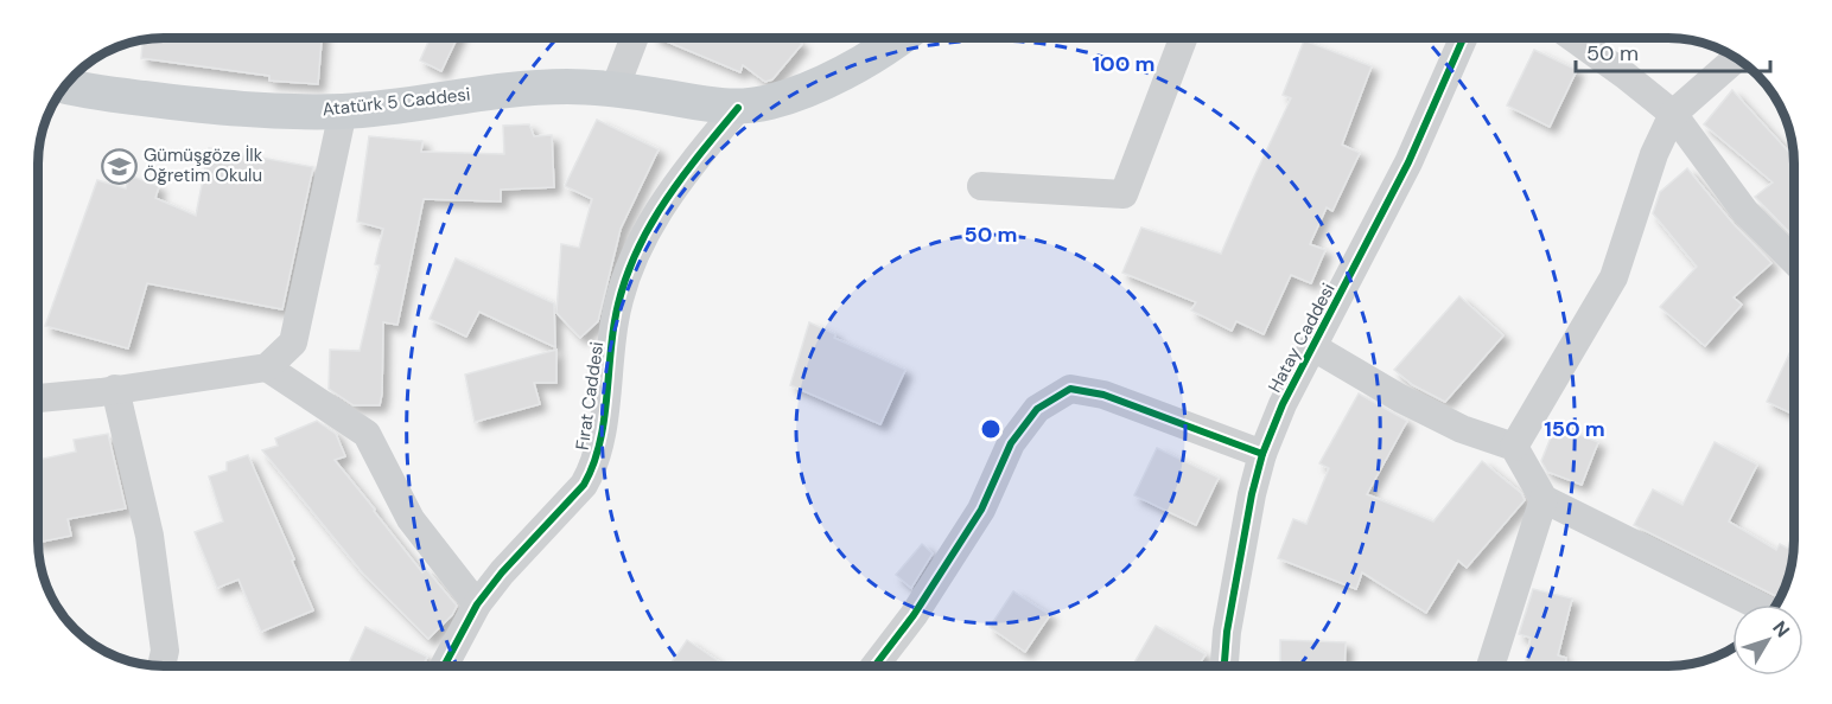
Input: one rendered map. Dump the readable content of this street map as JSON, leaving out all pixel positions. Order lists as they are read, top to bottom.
{
  "streets": {
    "main road": ["Atatürk 5 Caddesi"],
    "street": ["Hatay Caddesi", "Fırat Caddesi"]
  },
  "crossings": [
    ["Atatürk 5 Caddesi", "Fırat Caddesi"]
  ],
  "places": {
    "school or university": ["Gümüşgöze İlk Öğretim Okulu"]
  },
  "scale_bar": "50 m",
  "north": "top right",
  "rings": ["100 m", "50 m", "150 m"]
}
